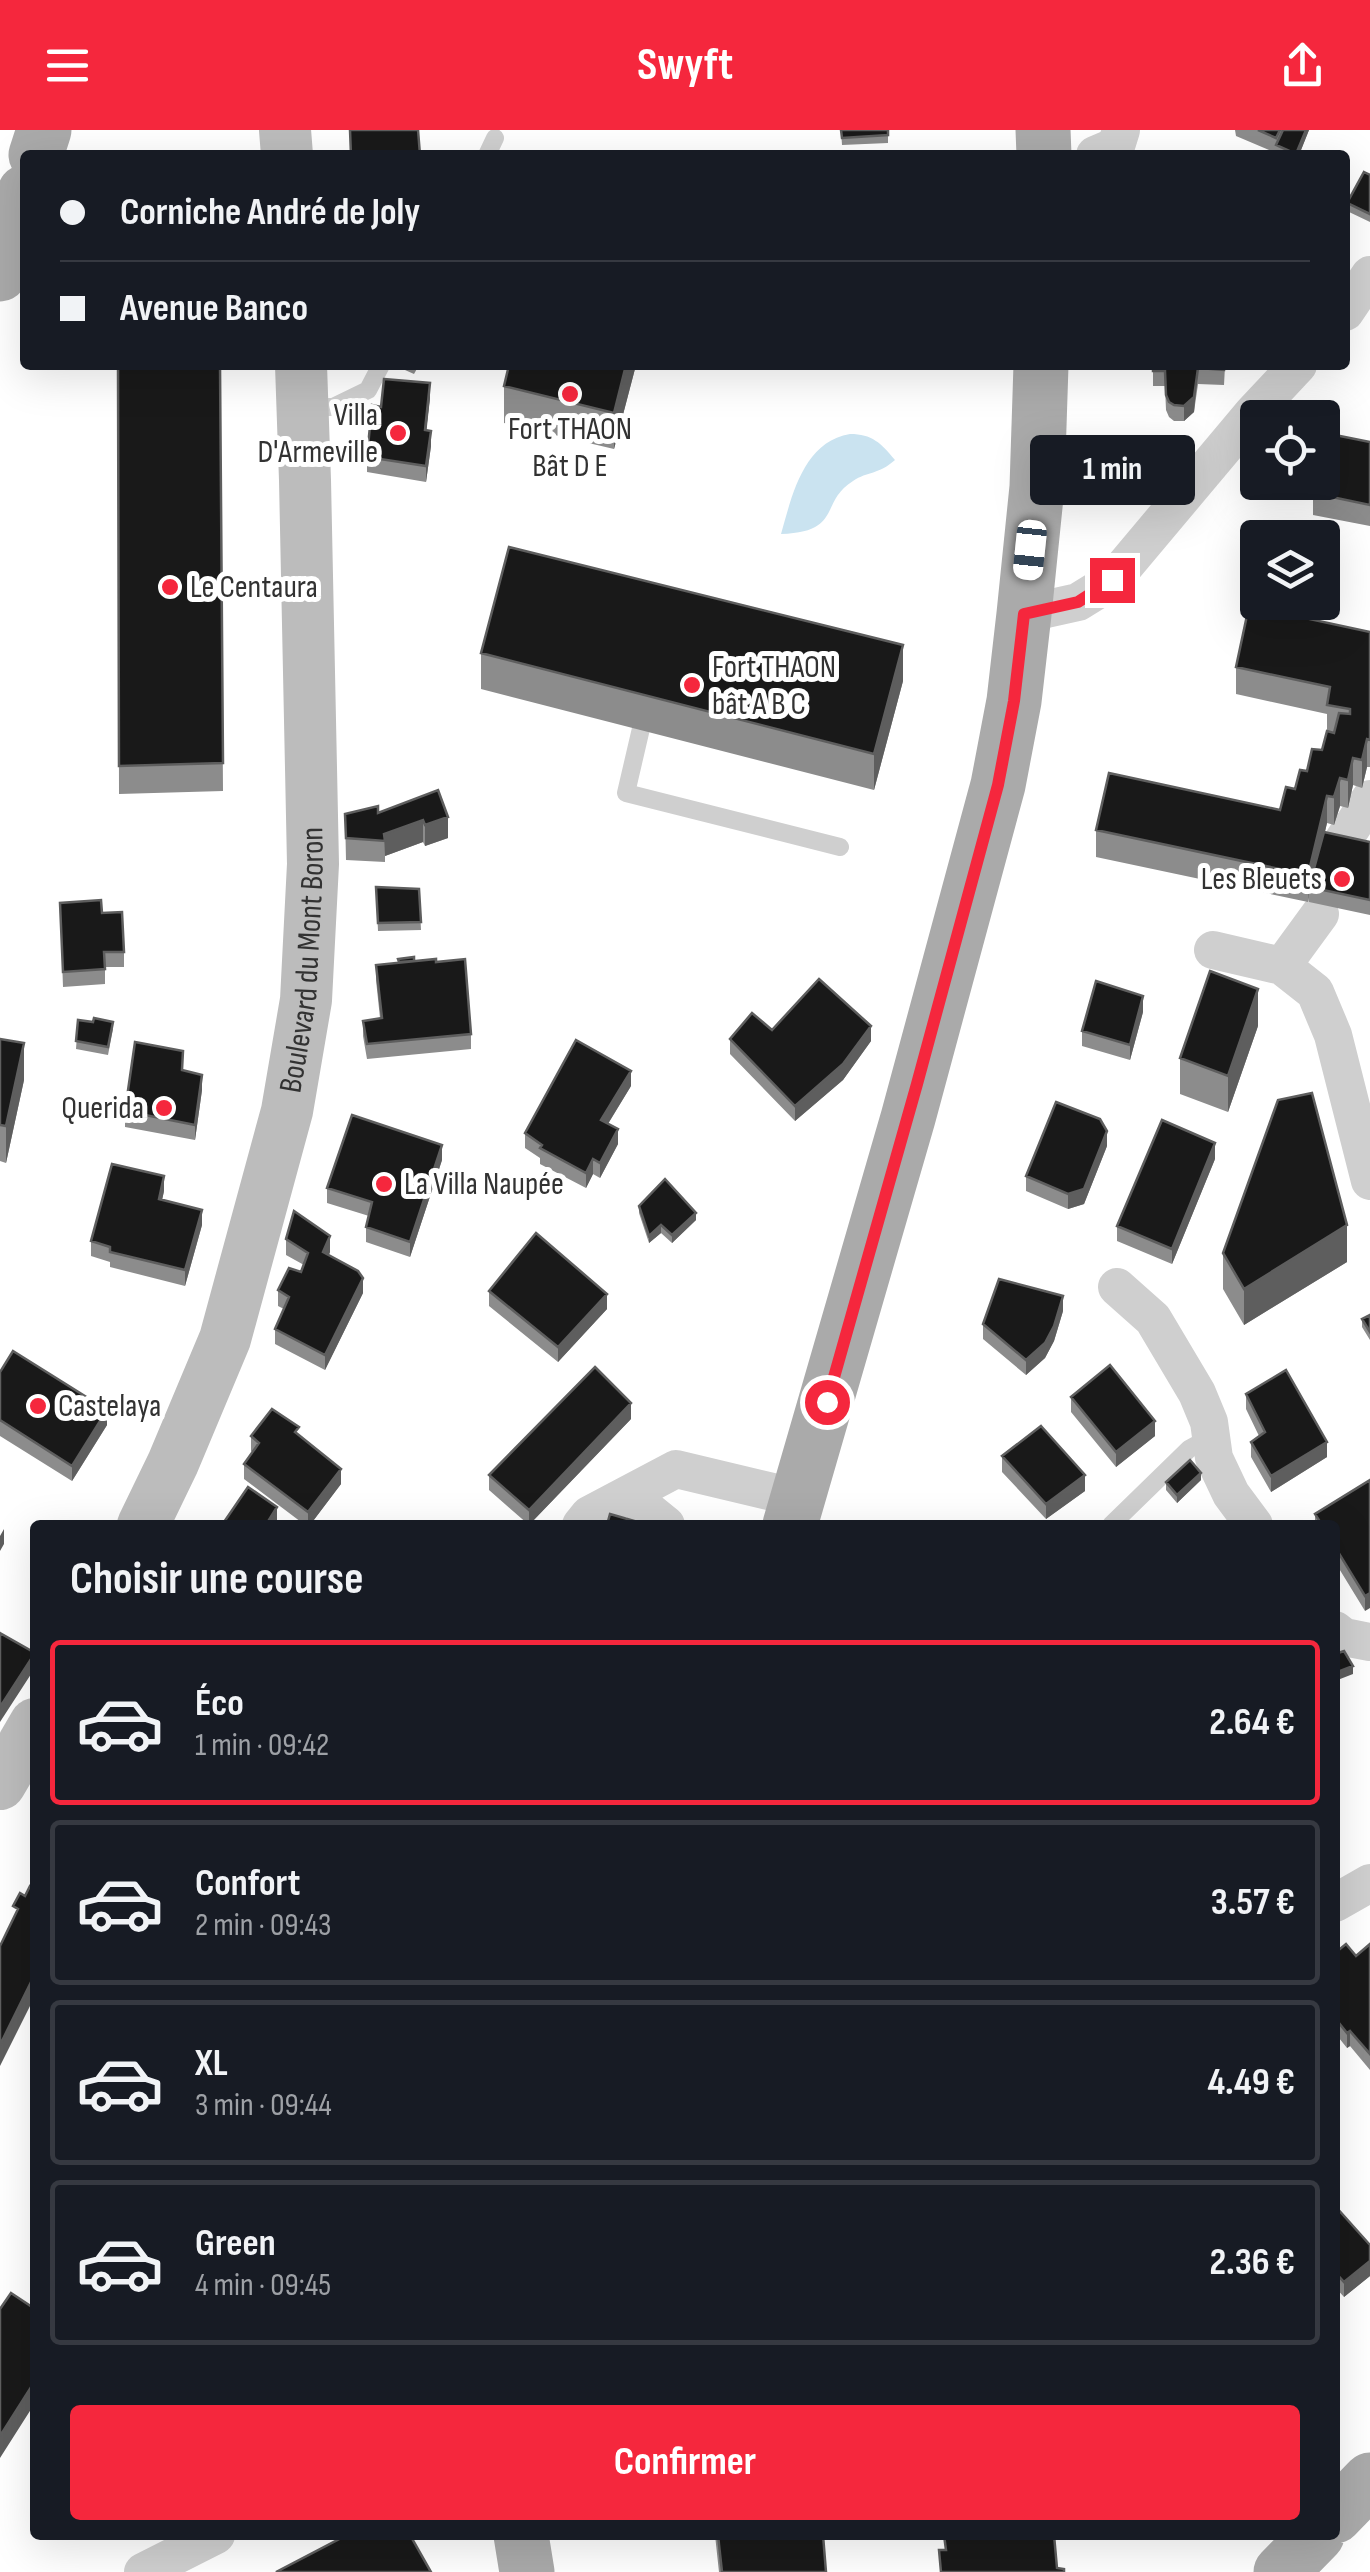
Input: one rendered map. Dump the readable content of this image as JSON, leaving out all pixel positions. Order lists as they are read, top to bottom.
{
  "streets": {
    "street": ["Boulevard du Mont Boron"]
  },
  "places": [
    "Fort THAON Bât D E",
    "Villa D'Armeville",
    "Le Centaura",
    "Fort THAON bât A B C",
    "Les Bleuets",
    "Querida",
    "La Villa Naupée",
    "Castelaya"
  ],
  "page": {
    "header": "Swyft",
    "banner": ["Corniche André de Joly", "Avenue Banco"],
    "bubble": "1 min",
    "heading": "Choisir une course",
    "list": [
      {
        "name": "Éco",
        "note": "1 min · 09:42",
        "value": "2.64 €"
      },
      {
        "name": "Confort",
        "note": "2 min · 09:43",
        "value": "3.57 €"
      },
      {
        "name": "XL",
        "note": "3 min · 09:44",
        "value": "4.49 €"
      },
      {
        "name": "Green",
        "note": "4 min · 09:45",
        "value": "2.36 €"
      }
    ],
    "buttons": "Confirmer"
  }
}
